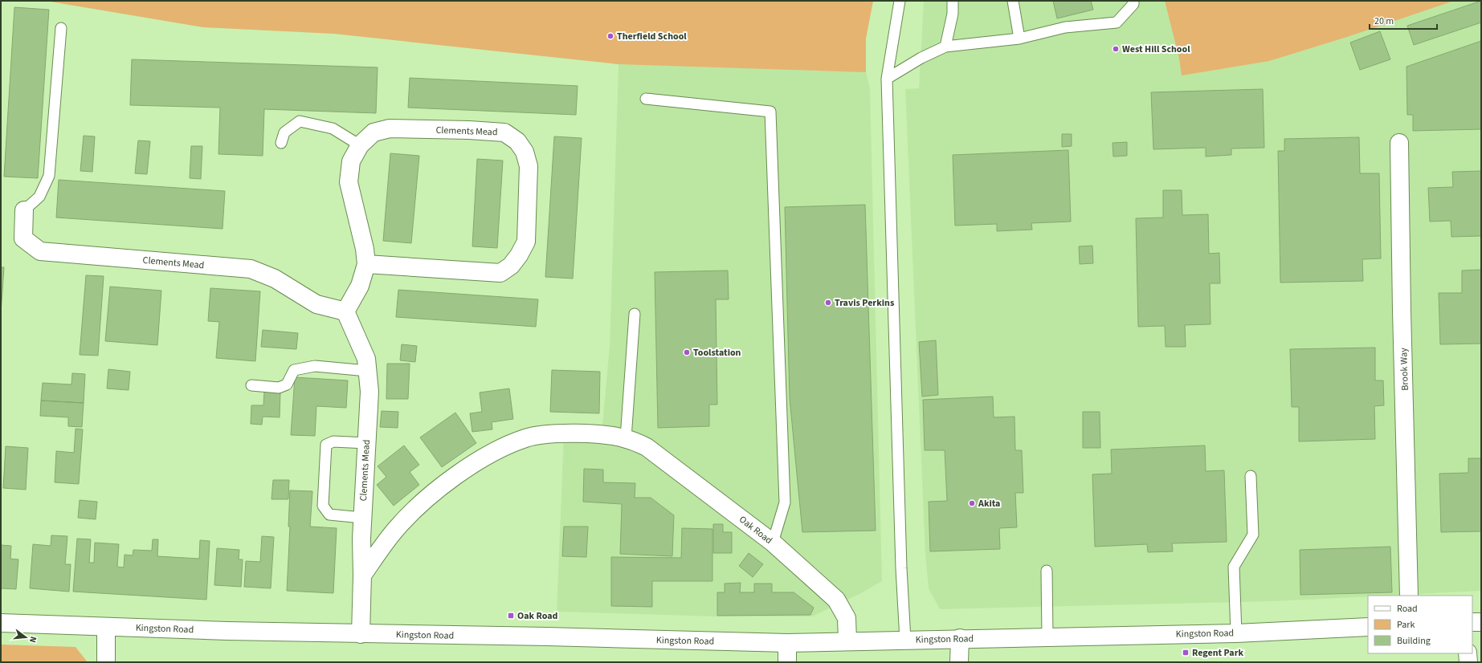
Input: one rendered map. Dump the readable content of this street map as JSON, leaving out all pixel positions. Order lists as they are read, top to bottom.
{
  "streets": {
    "street": [
      "Clements Mead",
      "Brook Way",
      "Oak Road",
      "Kingston Road"
    ]
  },
  "crossings": [
    ["Clements Mead", "Oak Road"],
    ["Clements Mead", "Kingston Road"],
    ["Oak Road", "Kingston Road"]
  ],
  "places": {
    "other": [
      "Therfield School",
      "West Hill School",
      "Travis Perkins",
      "Toolstation",
      "Akita"
    ],
    "transit": ["Oak Road", "Regent Park"]
  },
  "legend": ["Road", "Park", "Building"],
  "scale_bar": "20 m",
  "north": "right"
}
